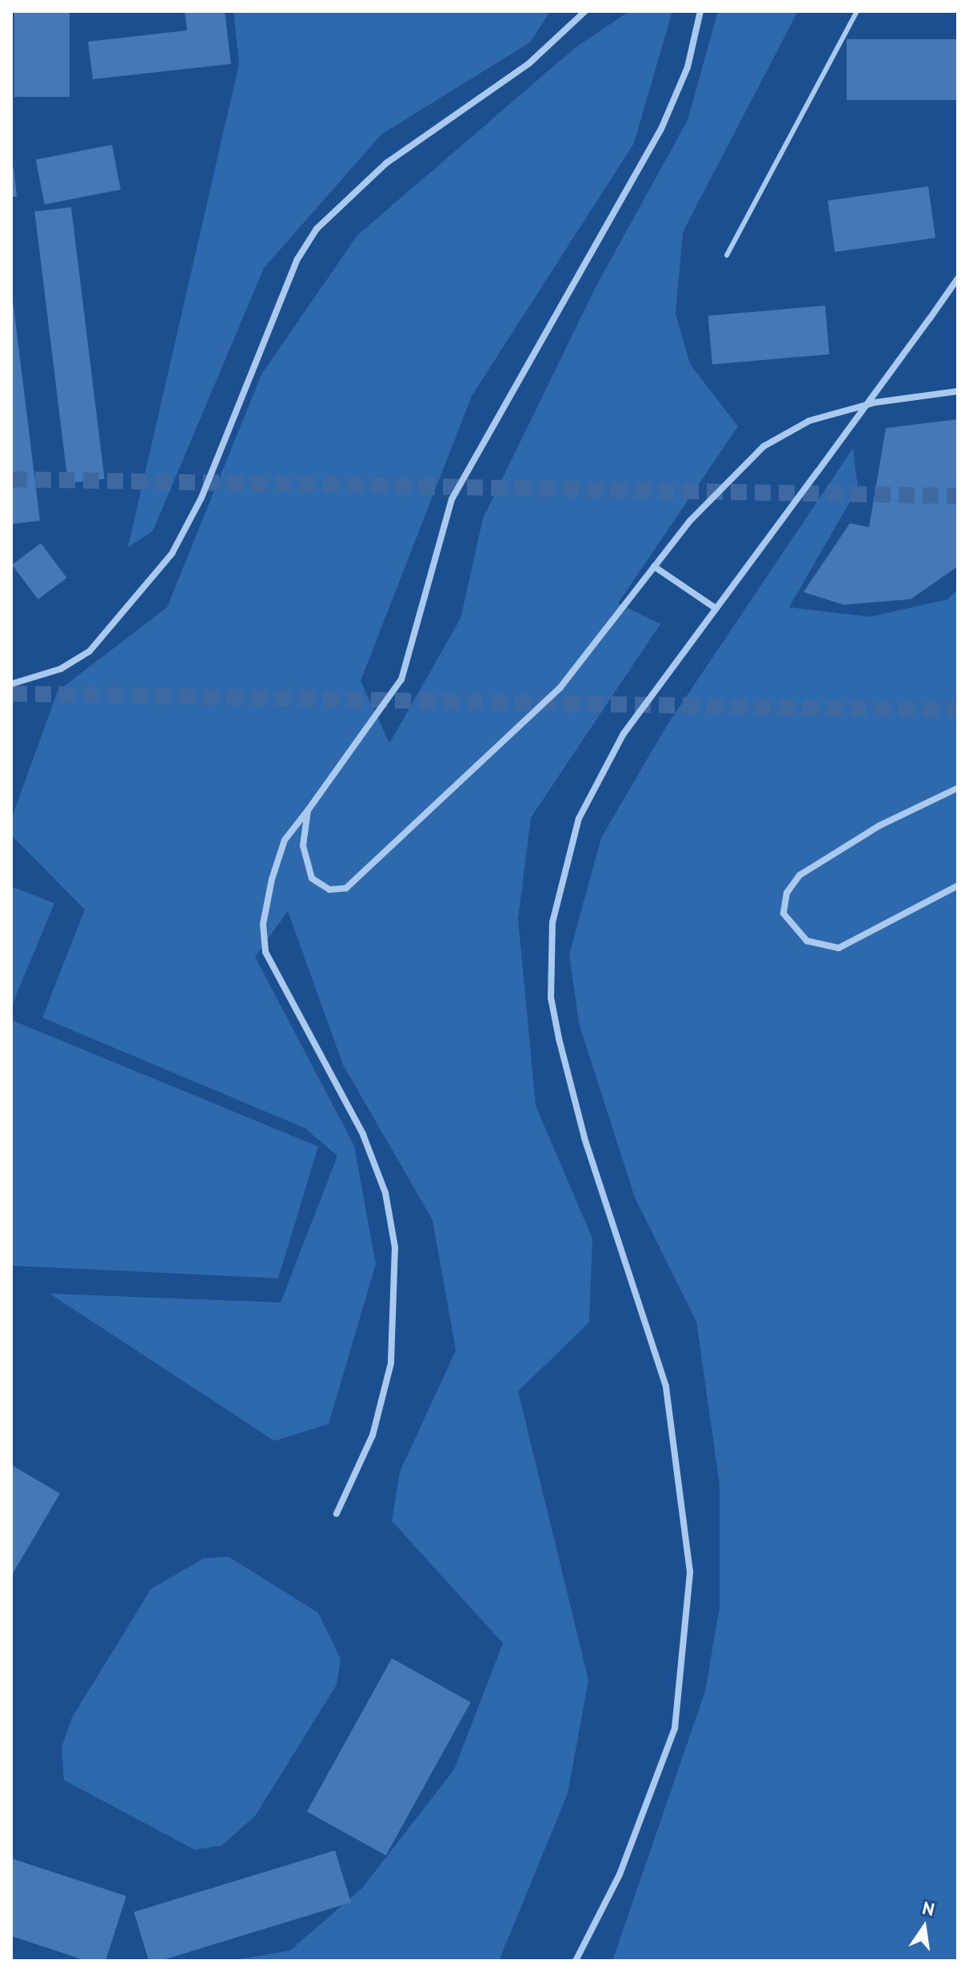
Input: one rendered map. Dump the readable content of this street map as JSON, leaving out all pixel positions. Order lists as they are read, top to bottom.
{
  "north": "top"
}
